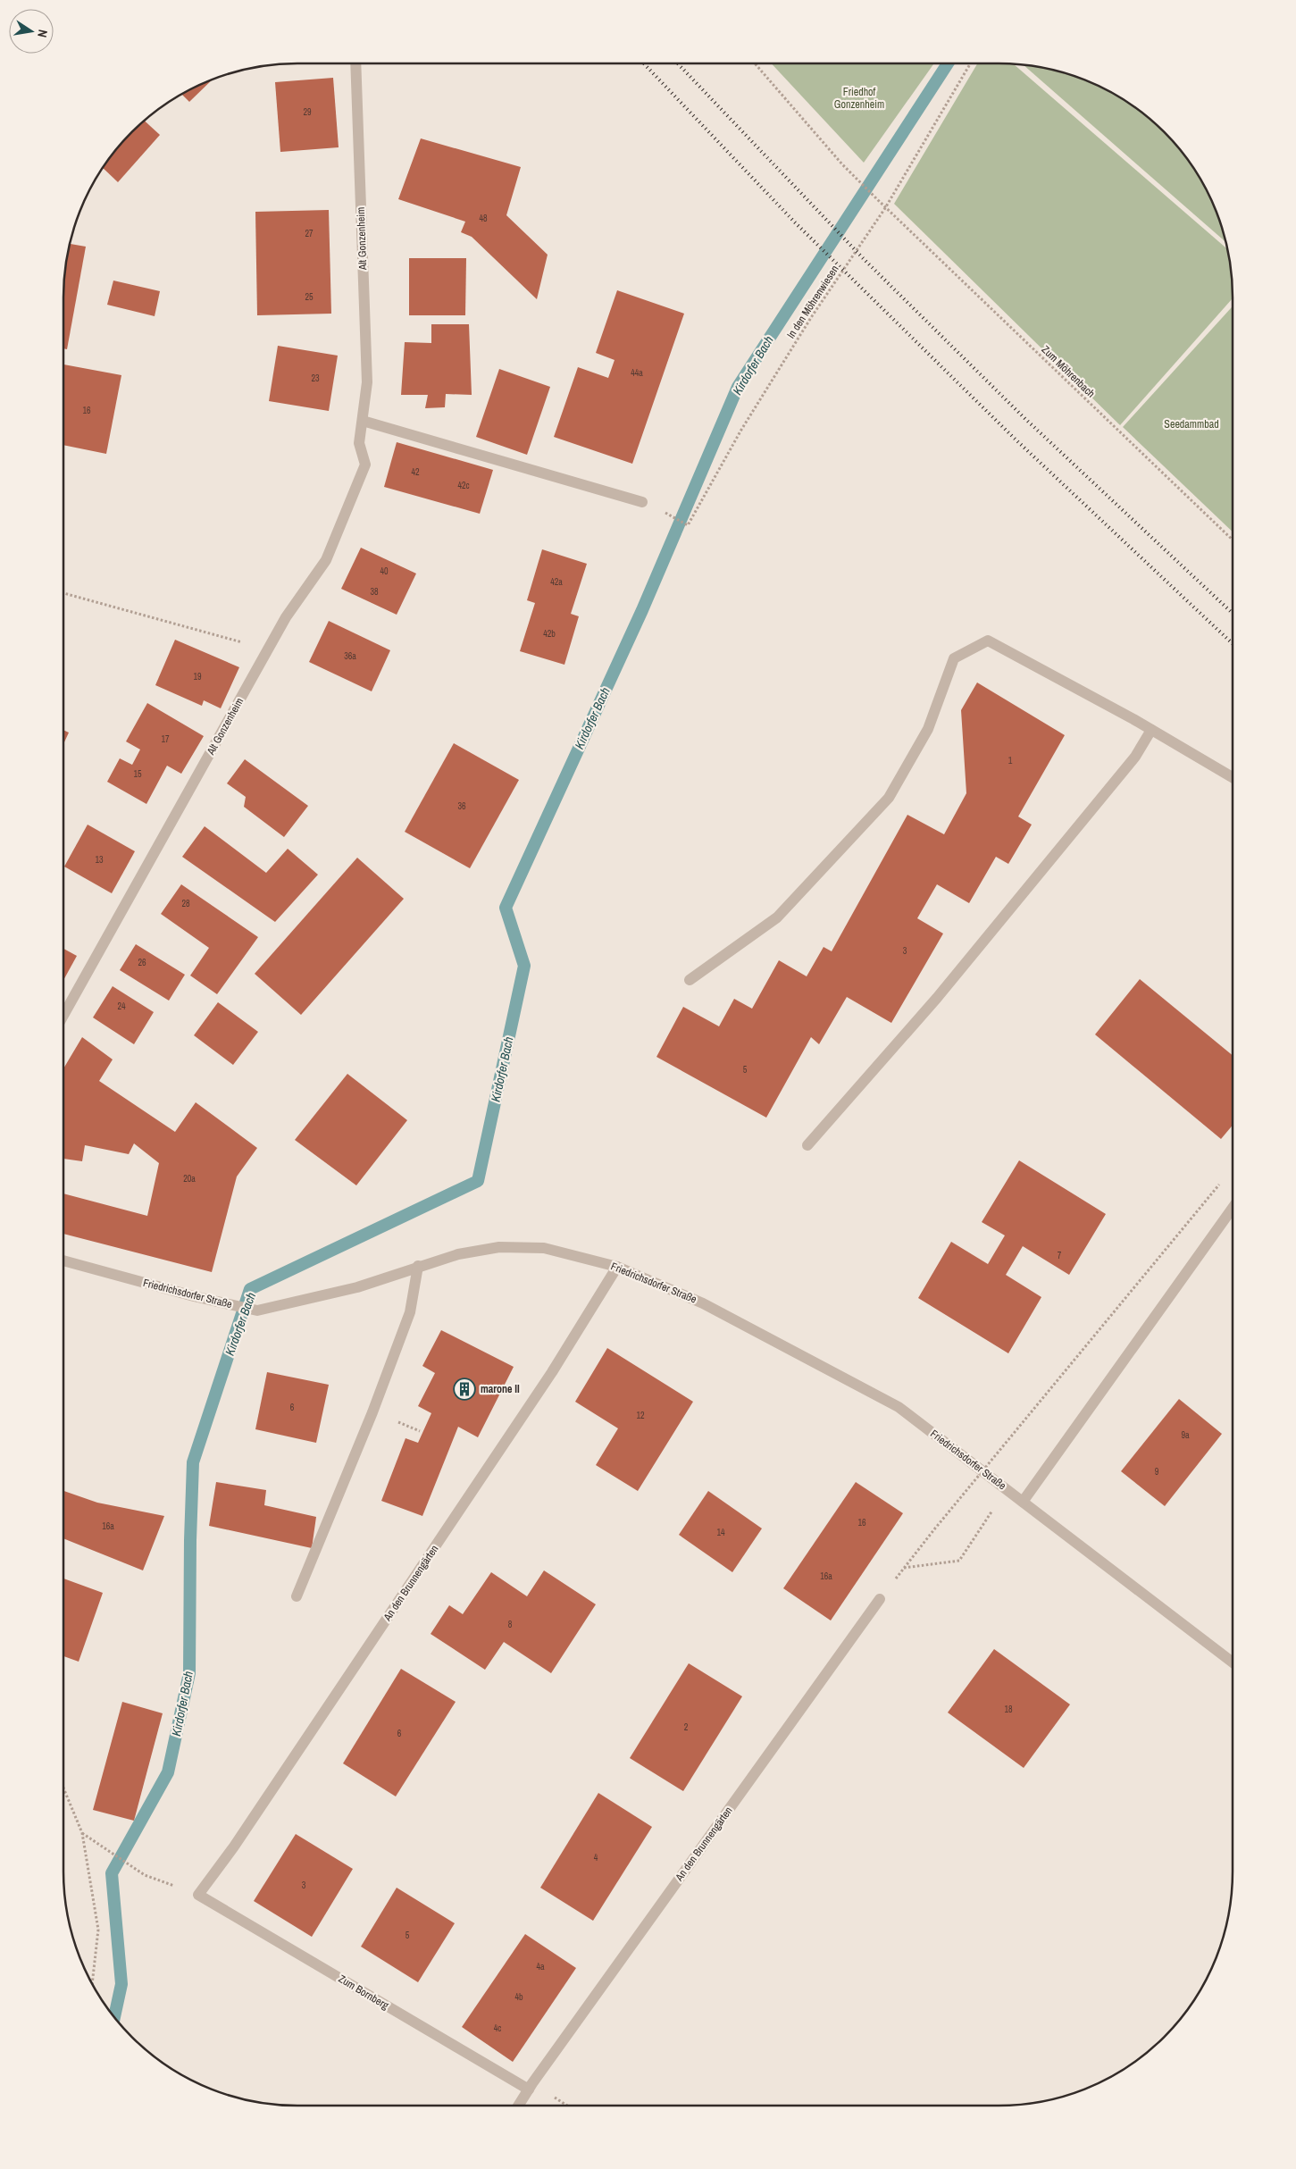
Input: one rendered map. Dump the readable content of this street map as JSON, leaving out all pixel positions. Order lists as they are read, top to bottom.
{
  "streets": {
    "street": [
      "Alt Gonzenheim",
      "Friedrichsdorfer Straße",
      "An den Brunnengärten",
      "Zum Bornberg"
    ],
    "path": ["In den Möhrenwiesen", "Zum Möhrenbach"]
  },
  "crossings": [
    ["In den Möhrenwiesen", "Zum Möhrenbach"],
    ["Friedrichsdorfer Straße", "An den Brunnengärten"],
    ["An den Brunnengärten", "Zum Bornberg"]
  ],
  "water": ["Kirdorfer Bach"],
  "parks": ["Friedhof Gonzenheim", "Seedammbad"],
  "places": {
    "building": ["marone II"]
  },
  "house_numbers": [
    "29",
    "48",
    "27",
    "25",
    "44a",
    "23",
    "16",
    "42",
    "42c",
    "40",
    "42a",
    "38",
    "42b",
    "36a",
    "19",
    "17",
    "1",
    "15",
    "36",
    "13",
    "28",
    "3",
    "26",
    "24",
    "5",
    "20a",
    "7",
    "6",
    "12",
    "9a",
    "9",
    "16",
    "16a",
    "14",
    "16a",
    "8",
    "18",
    "2",
    "6",
    "4",
    "3",
    "5",
    "4a",
    "4b",
    "4c"
  ],
  "north": "right"
}
